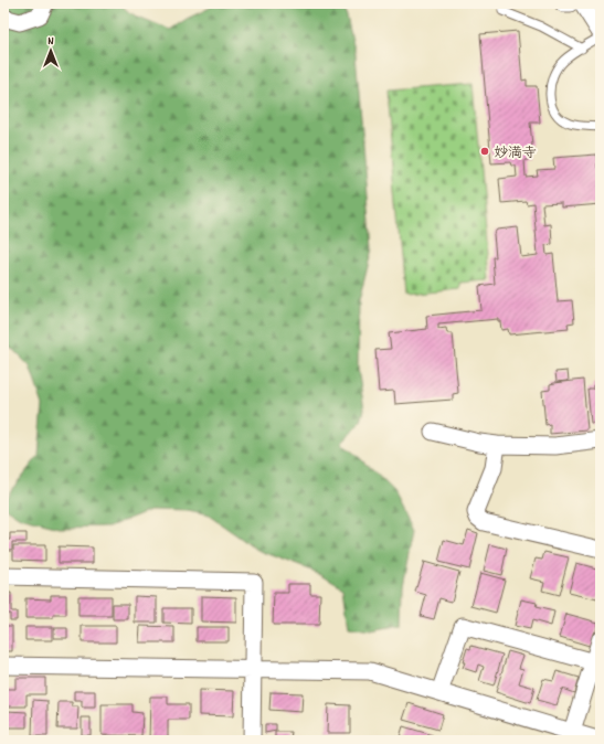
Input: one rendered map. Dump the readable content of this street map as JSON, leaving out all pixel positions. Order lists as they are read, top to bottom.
{
  "places": ["妙満寺"],
  "north": "top"
}
